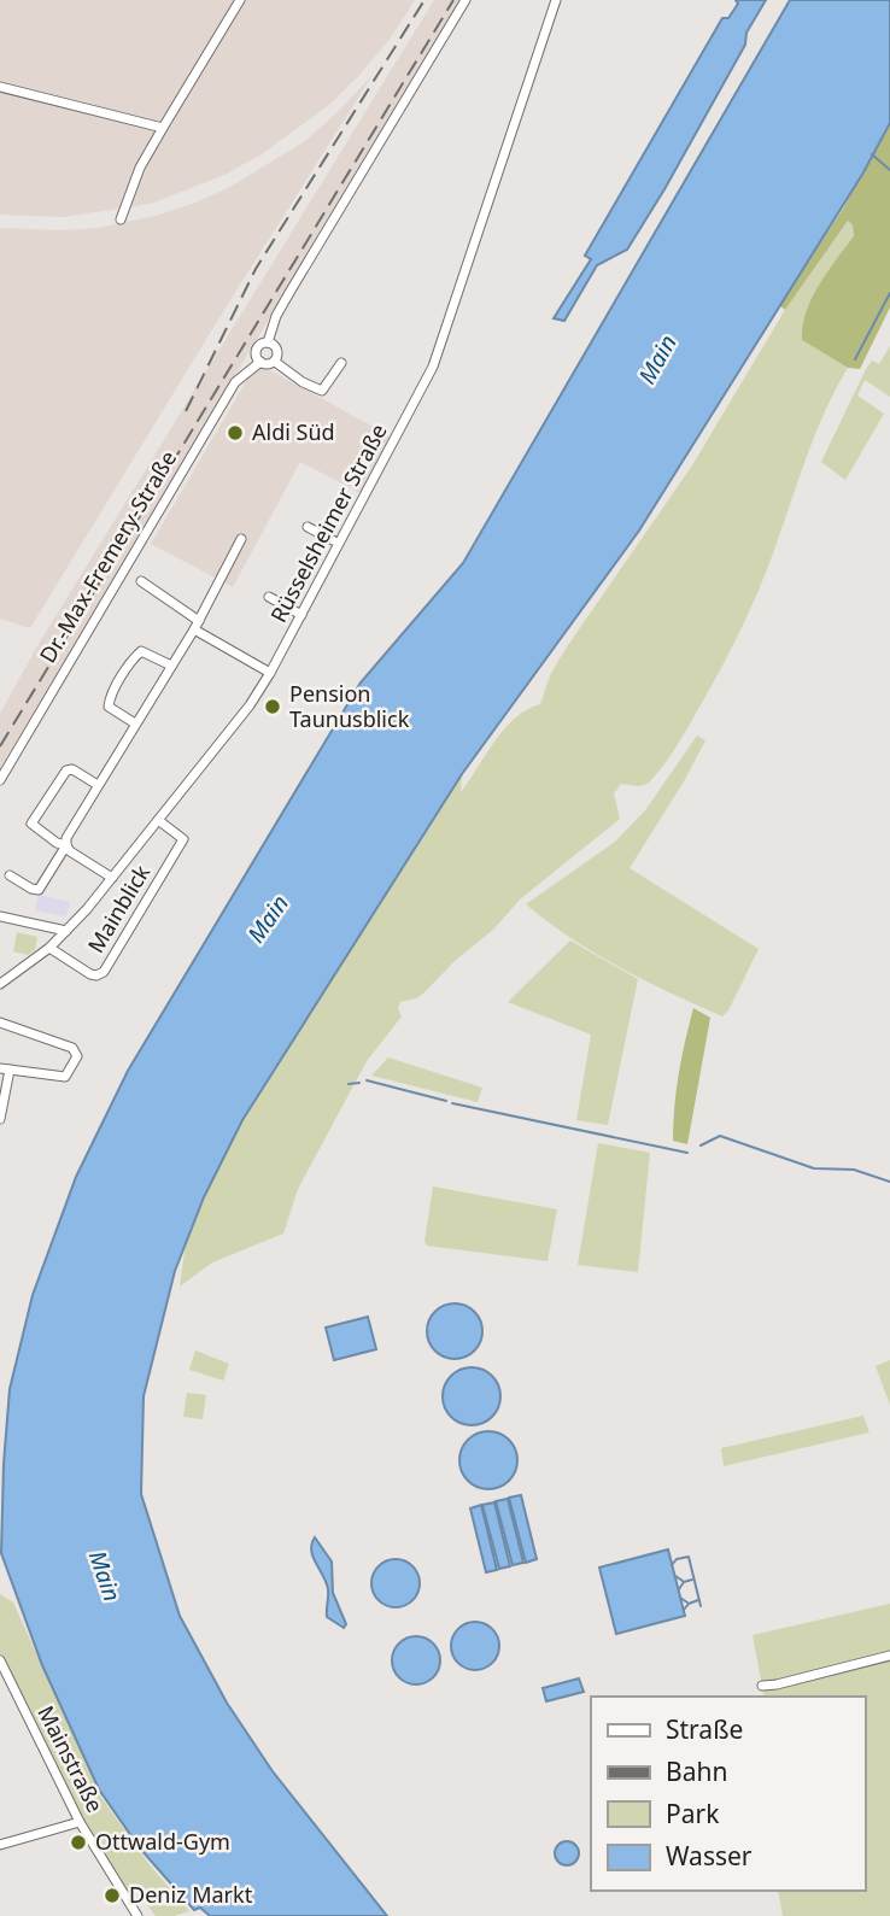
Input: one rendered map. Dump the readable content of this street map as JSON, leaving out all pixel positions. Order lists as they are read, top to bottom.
{
  "streets": {
    "street": [
      "Rüsselsheimer Straße",
      "Dr.-Max-Fremery-Straße",
      "Mainblick",
      "Mainstraße"
    ]
  },
  "crossings": [
    ["Rüsselsheimer Straße", "Mainblick"]
  ],
  "water": ["Main"],
  "places": [
    "Aldi Süd",
    "Pension Taunusblick",
    "Ottwald-Gym",
    "Deniz Markt"
  ],
  "legend": [
    "Straße",
    "Bahn",
    "Park",
    "Wasser"
  ]
}
